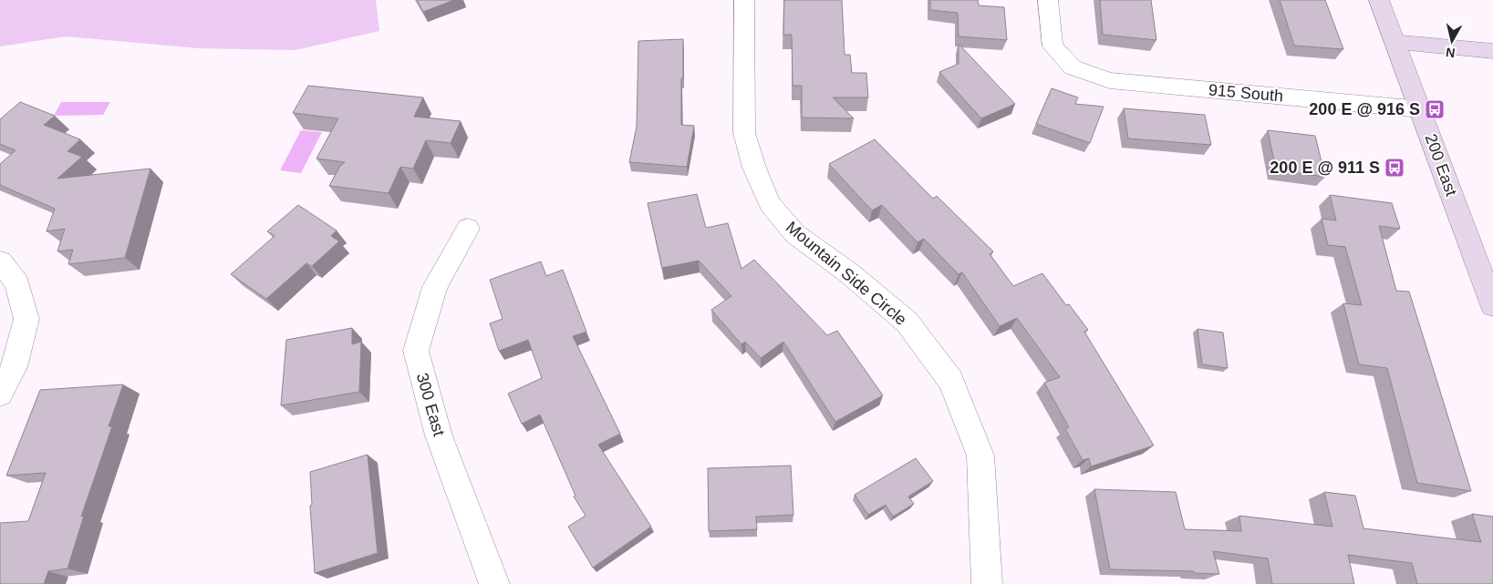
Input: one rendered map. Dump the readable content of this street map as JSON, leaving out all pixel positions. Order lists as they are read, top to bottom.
{
  "streets": {
    "main road": ["200 East"],
    "street": ["915 South", "Mountain Side Circle", "300 East"]
  },
  "crossings": [
    ["915 South", "200 East"]
  ],
  "places": {
    "bus stop": ["200 E @ 916 S", "200 E @ 911 S"]
  },
  "north": "bottom"
}
